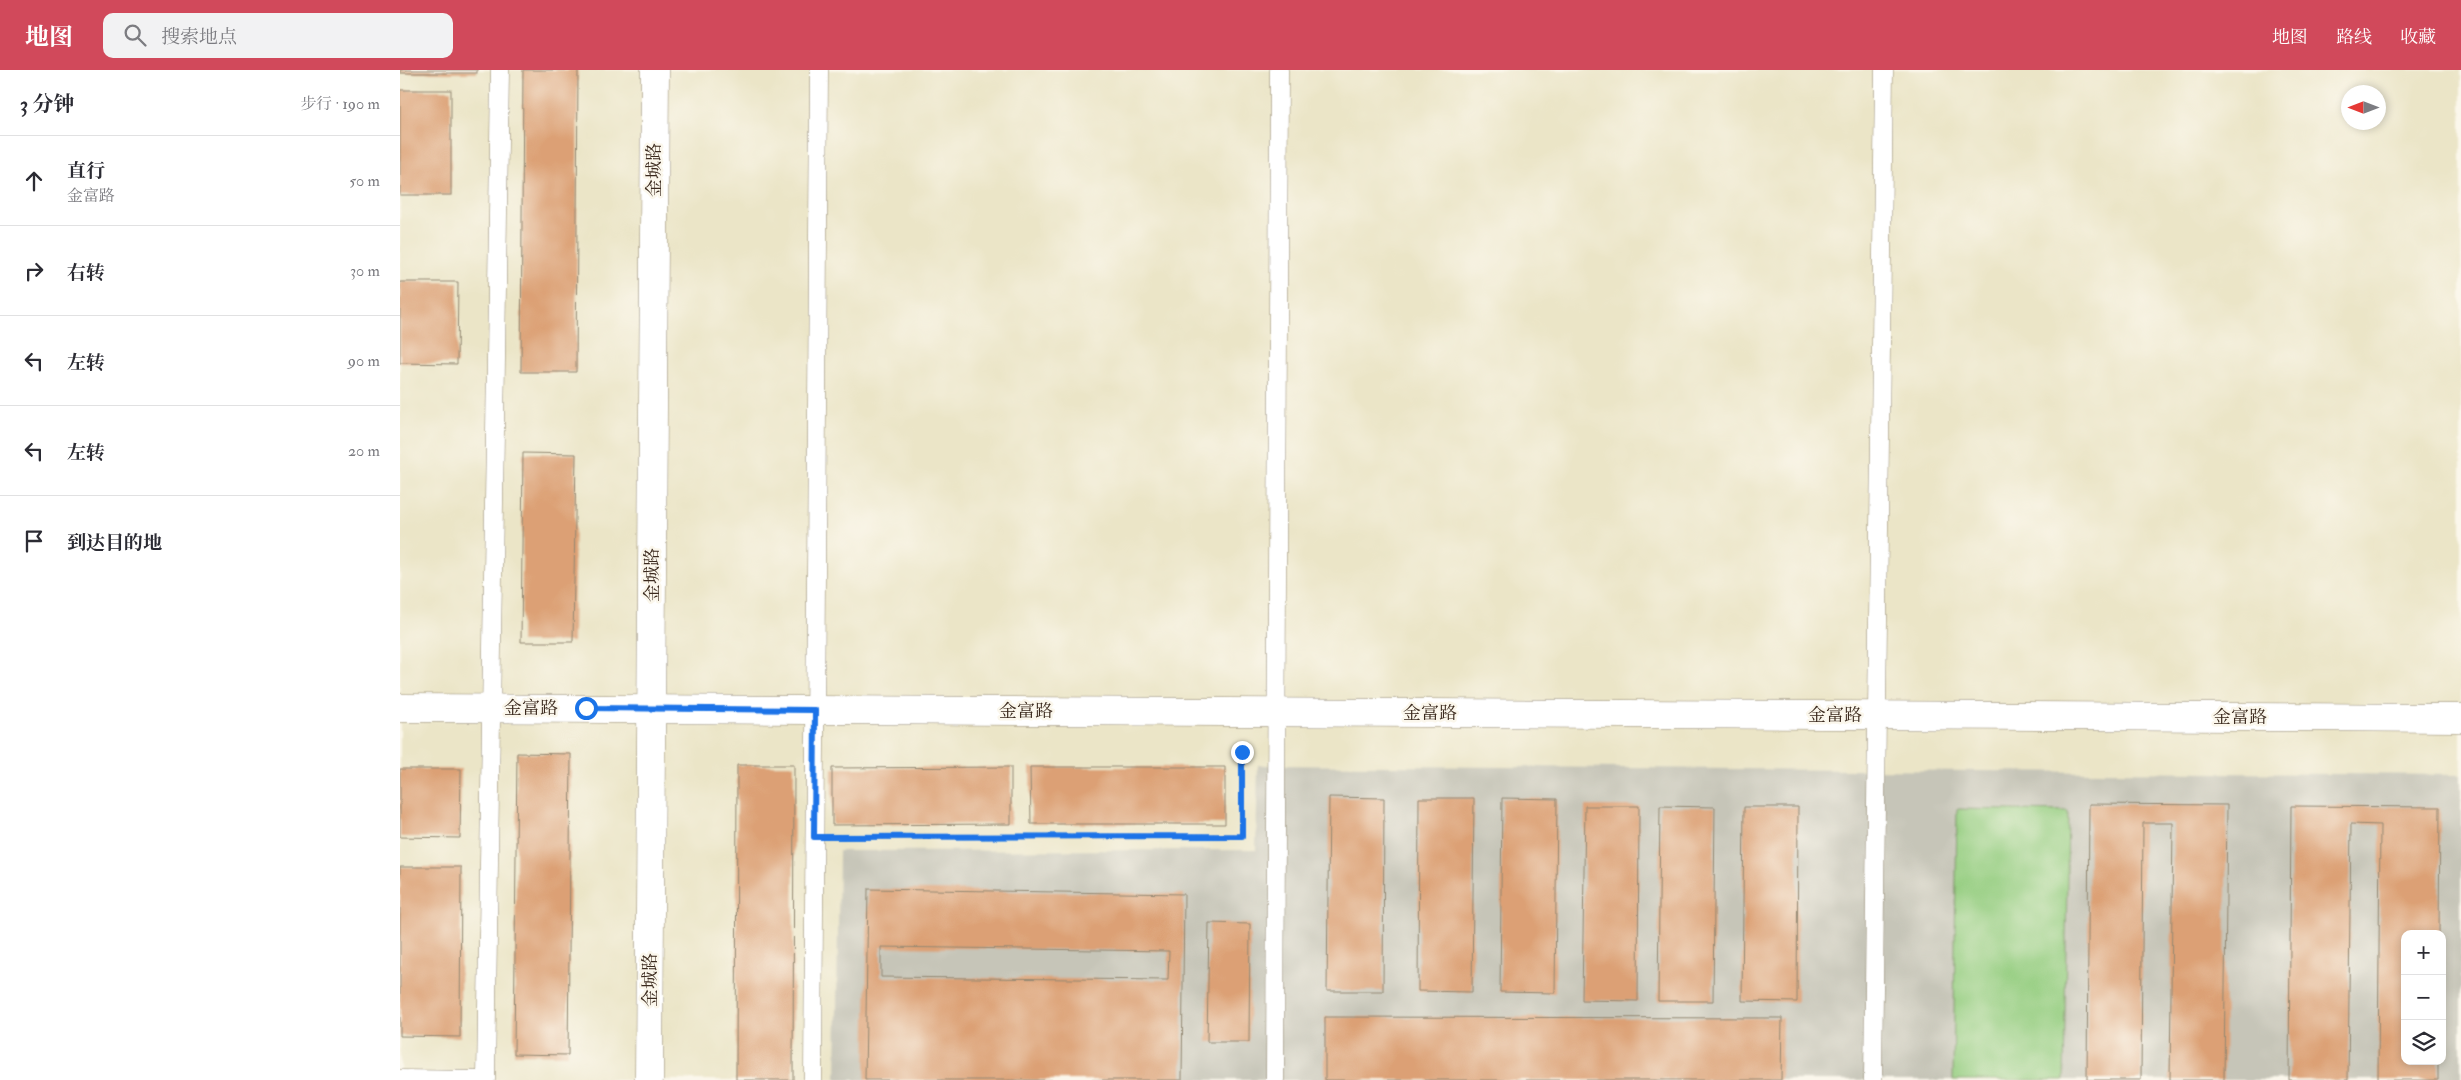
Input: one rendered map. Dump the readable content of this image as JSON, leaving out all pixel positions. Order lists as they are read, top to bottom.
{
  "streets": {
    "street": ["金城路", "金富路"]
  },
  "crossings": [
    ["金城路", "金富路"]
  ],
  "north": "left",
  "page": {
    "header": "地图",
    "search": "搜索地点",
    "nav": ["地图", "路线", "收藏"],
    "heading": ["3 分钟", "步行 · 190 m"],
    "list": [
      ["直行", "金富路", "50 m"],
      ["右转", "30 m"],
      ["左转", "90 m"],
      ["左转", "20 m"],
      "到达目的地"
    ],
    "map_buttons": ["+", "−"]
  }
}
